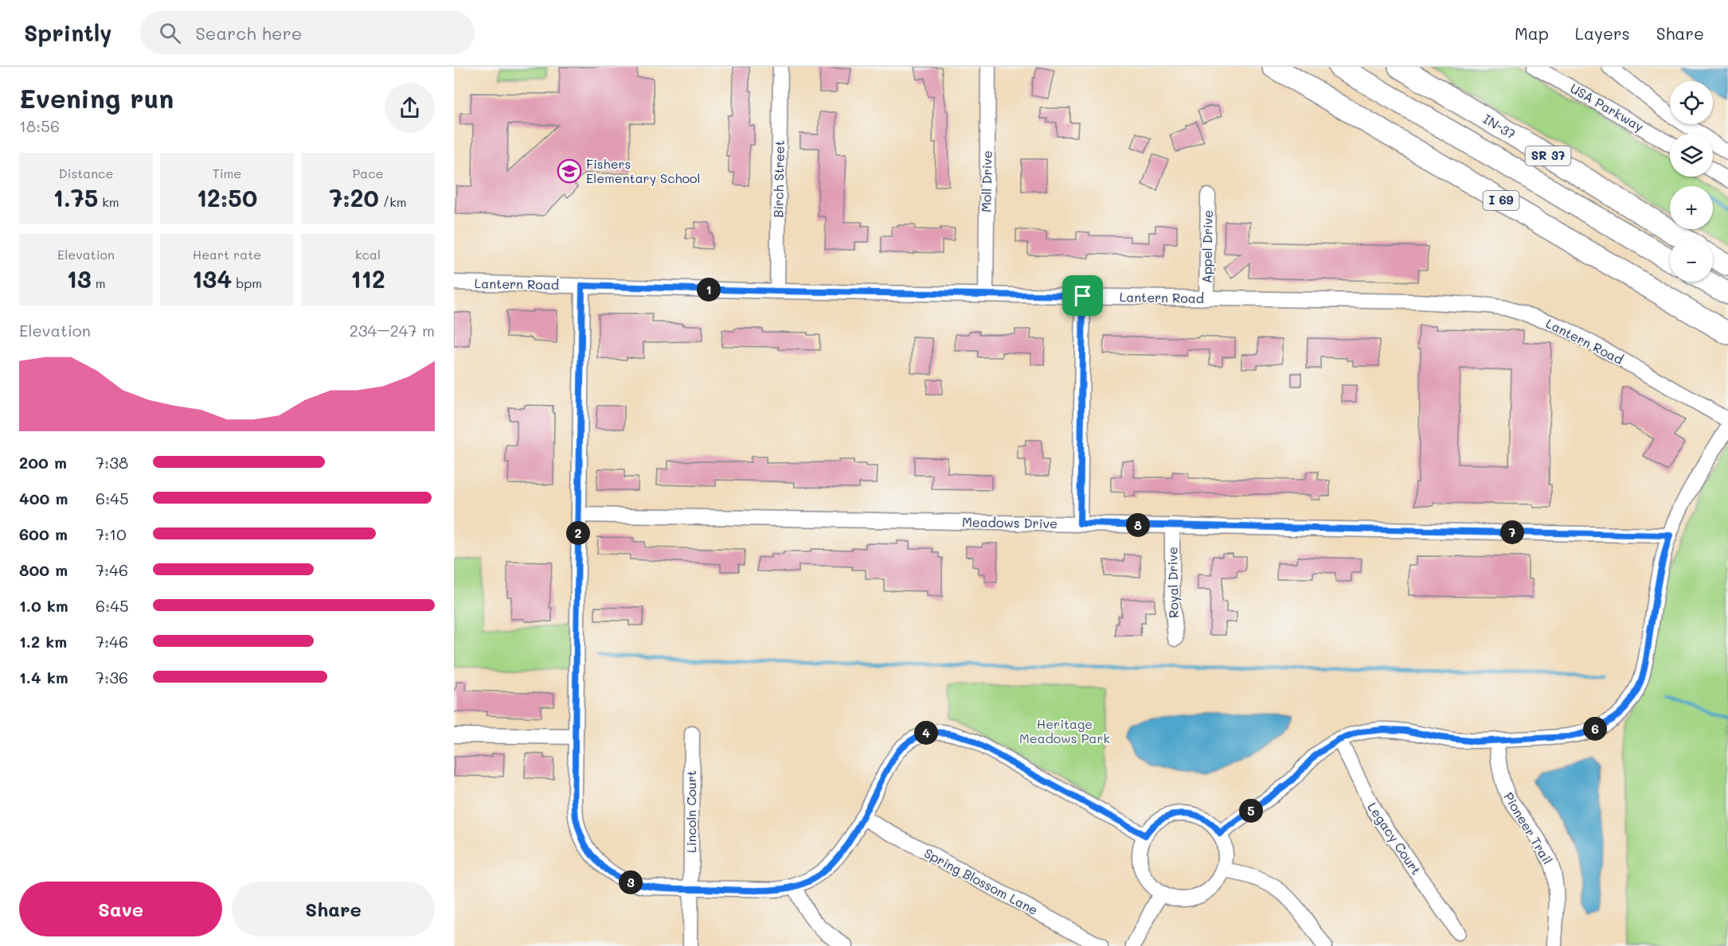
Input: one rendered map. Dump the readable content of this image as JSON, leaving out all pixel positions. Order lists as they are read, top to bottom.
{
  "streets": {
    "highway": ["IN-37", "SR 37", "I 69"],
    "street": [
      "USA Parkway",
      "Birch Street",
      "Moll Drive",
      "Appel Drive",
      "Lantern Road",
      "Meadows Drive",
      "Royal Drive",
      "Lincoln Court",
      "Pioneer Trail",
      "Legacy Court",
      "Spring Blossom Lane"
    ]
  },
  "crossings": [
    ["Birch Street", "Lantern Road"],
    ["Moll Drive", "Lantern Road"],
    ["Appel Drive", "Lantern Road"],
    ["Meadows Drive", "Royal Drive"]
  ],
  "parks": ["Heritage Meadows Park"],
  "places": {
    "school or university": ["Fishers Elementary School"]
  },
  "page": {
    "header": "Sprintly",
    "search": "Search here",
    "nav": ["Map", "Layers", "Share"],
    "heading": ["Evening run", "18:56"],
    "map_buttons": ["+", "−"],
    "stats": [
      ["Distance", "1.75 km"],
      ["Time", "12:50"],
      ["Pace", "7:20 /km"],
      ["Elevation", "13 m"],
      ["Heart rate", "134 bpm"],
      ["kcal", "112"]
    ],
    "pins": [
      "1",
      "8",
      "7",
      "2",
      "6",
      "4",
      "5",
      "3"
    ],
    "chart": ["Elevation", "234–247 m"],
    "list": [
      {
        "name": "200 m",
        "note": "7:38"
      },
      {
        "name": "400 m",
        "note": "6:45"
      },
      {
        "name": "600 m",
        "note": "7:10"
      },
      {
        "name": "800 m",
        "note": "7:46"
      },
      {
        "name": "1.0 km",
        "note": "6:45"
      },
      {
        "name": "1.2 km",
        "note": "7:46"
      },
      {
        "name": "1.4 km",
        "note": "7:36"
      }
    ],
    "buttons": ["Save", "Share"]
  }
}
